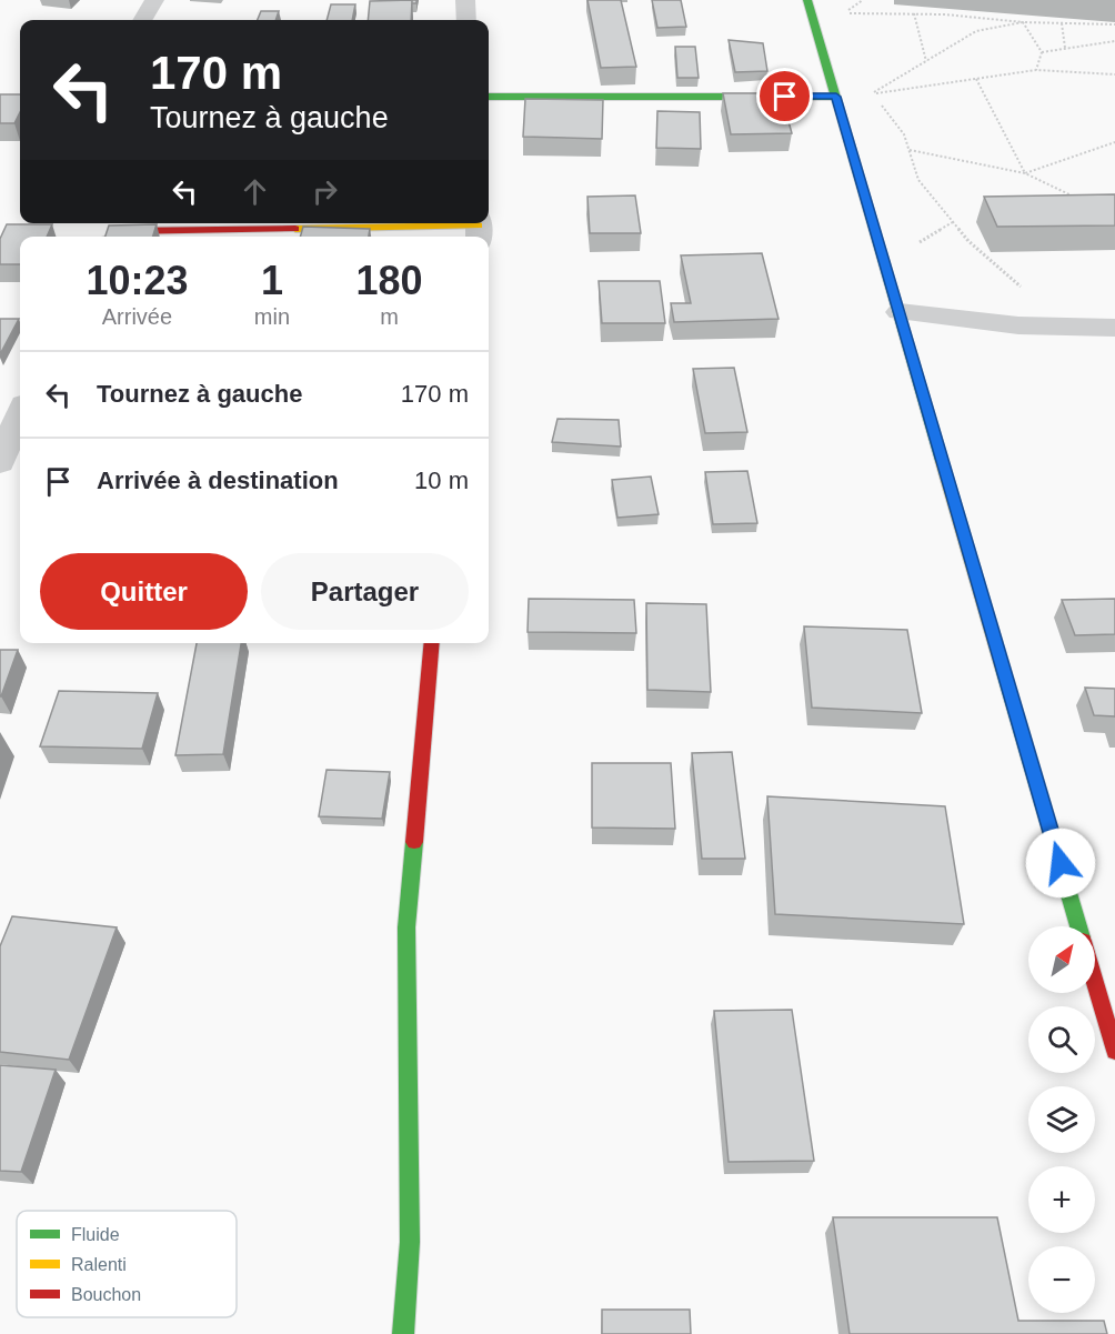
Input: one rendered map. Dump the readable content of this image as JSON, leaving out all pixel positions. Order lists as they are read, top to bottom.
{
  "legend": ["Fluide", "Ralenti", "Bouchon"],
  "north": "top right",
  "page": {
    "turn": ["170 m", "Tournez à gauche"],
    "eta": [
      "10:23",
      "Arrivée",
      "1",
      "min",
      "180",
      "m"
    ],
    "list": [
      {
        "name": "Tournez à gauche",
        "value": "170 m"
      },
      {
        "name": "Arrivée à destination",
        "value": "10 m"
      }
    ],
    "buttons": ["Quitter", "Partager"],
    "map_buttons": ["+", "−"]
  }
}
